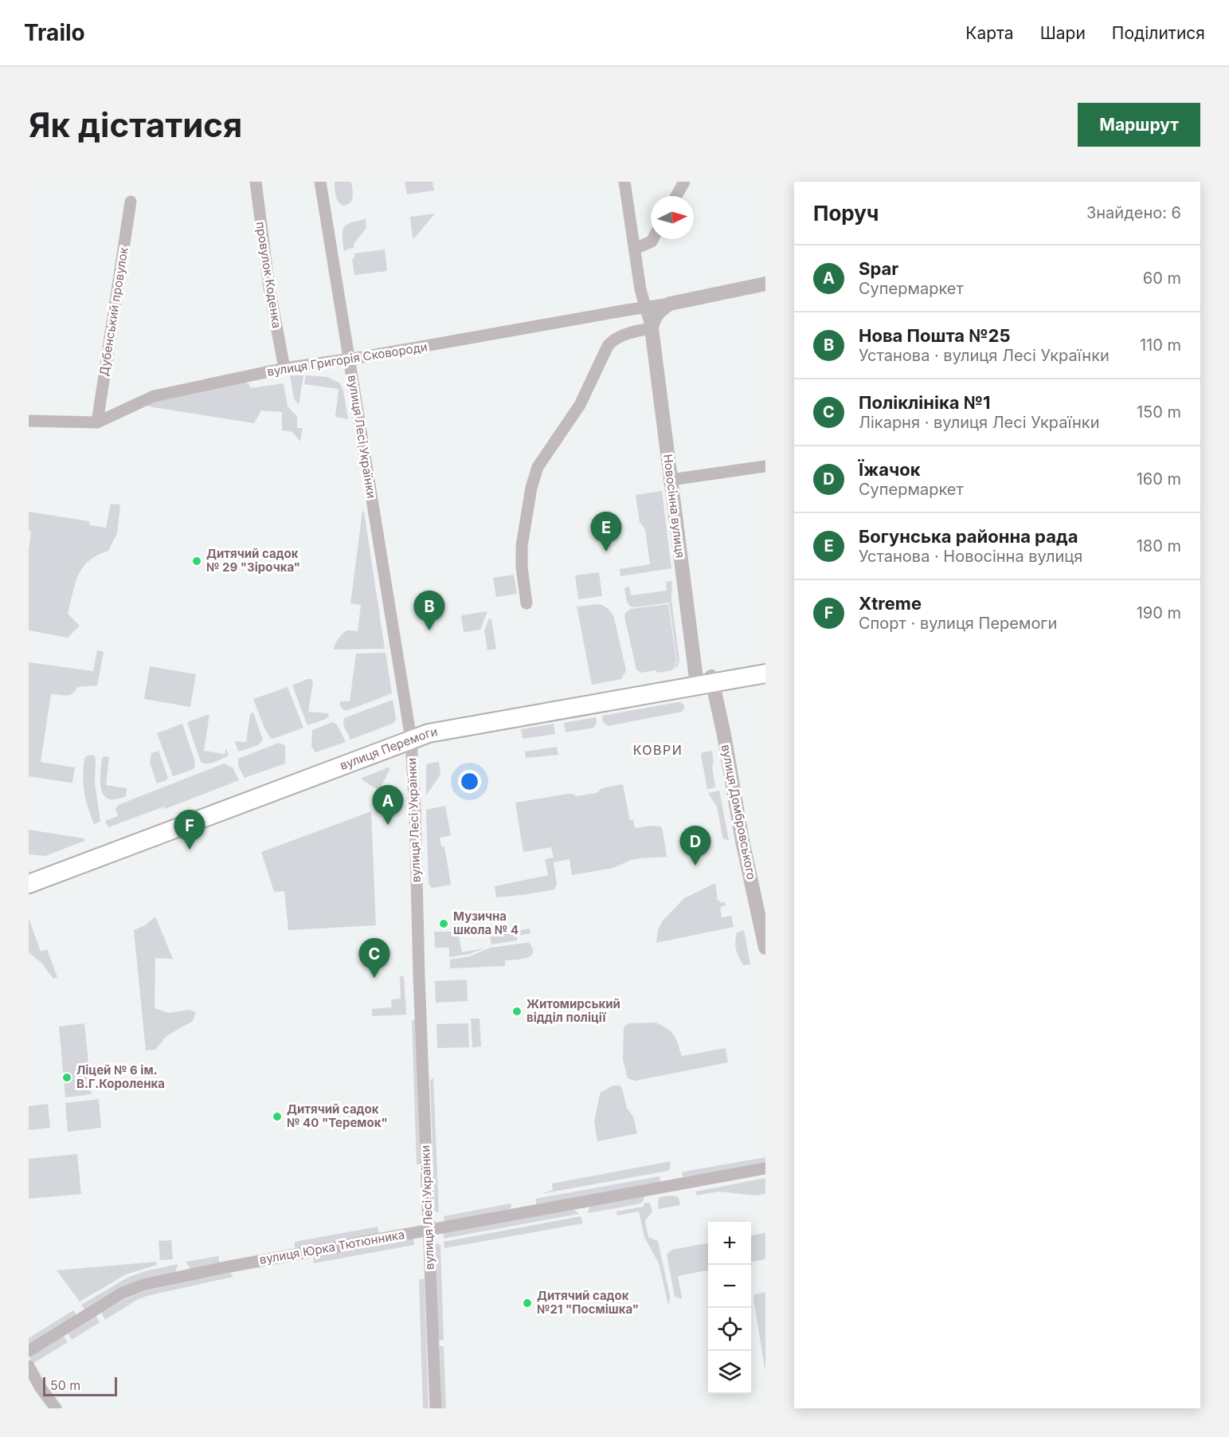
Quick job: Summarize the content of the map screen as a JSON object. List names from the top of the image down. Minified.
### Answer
{"streets":{"main road":["вулиця Перемоги"],"street":["провулок Коденка","Дубенський провулок","вулиця Григорія Сковороди","вулиця Лесі Українки","Новосінна вулиця","вулиця Домбровського","вулиця Юрка Тютюнника"]},"crossings":[["провулок Коденка","вулиця Григорія Сковороди"],["Дубенський провулок","вулиця Григорія Сковороди"],["вулиця Григорія Сковороди","вулиця Лесі Українки"],["вулиця Григорія Сковороди","Новосінна вулиця"],["вулиця Лесі Українки","вулиця Перемоги"],["вулиця Лесі Українки","вулиця Юрка Тютюнника"],["Новосінна вулиця","вулиця Перемоги"],["Новосінна вулиця","вулиця Домбровського"],["вулиця Перемоги","вулиця Домбровського"]],"districts":["КОВРИ"],"places":["Дитячий садок № 29 \"Зірочка\"","Музична школа № 4","Житомирський відділ поліції","Ліцей № 6 ім. В.Г.Короленка","Дитячий садок № 40 \"Теремок\"","Дитячий садок №21 \"Посмішка\""],"scale_bar":"50 m","north":"right","page":{"header":"Trailo","nav":["Карта","Шари","Поділитися"],"buttons":"Маршрут","title":"Як дістатися","heading":["Поруч","Знайдено: 6"],"list":[{"mark":"A","name":"Spar","note":"Супермаркет","value":"60 m"},{"mark":"B","name":"Нова Пошта №25","note":"Установа · вулиця Лесі Українки","value":"110 m"},{"mark":"C","name":"Поліклініка №1","note":"Лікарня · вулиця Лесі Українки","value":"150 m"},{"mark":"D","name":"Їжачок","note":"Супермаркет","value":"160 m"},{"mark":"E","name":"Богунська районна рада","note":"Установа · Новосінна вулиця","value":"180 m"},{"mark":"F","name":"Xtreme","note":"Спорт · вулиця Перемоги","value":"190 m"}],"pins":["E","B","A","F","D","C"],"map_buttons":["+","−"],"scale":"50 m"}}
